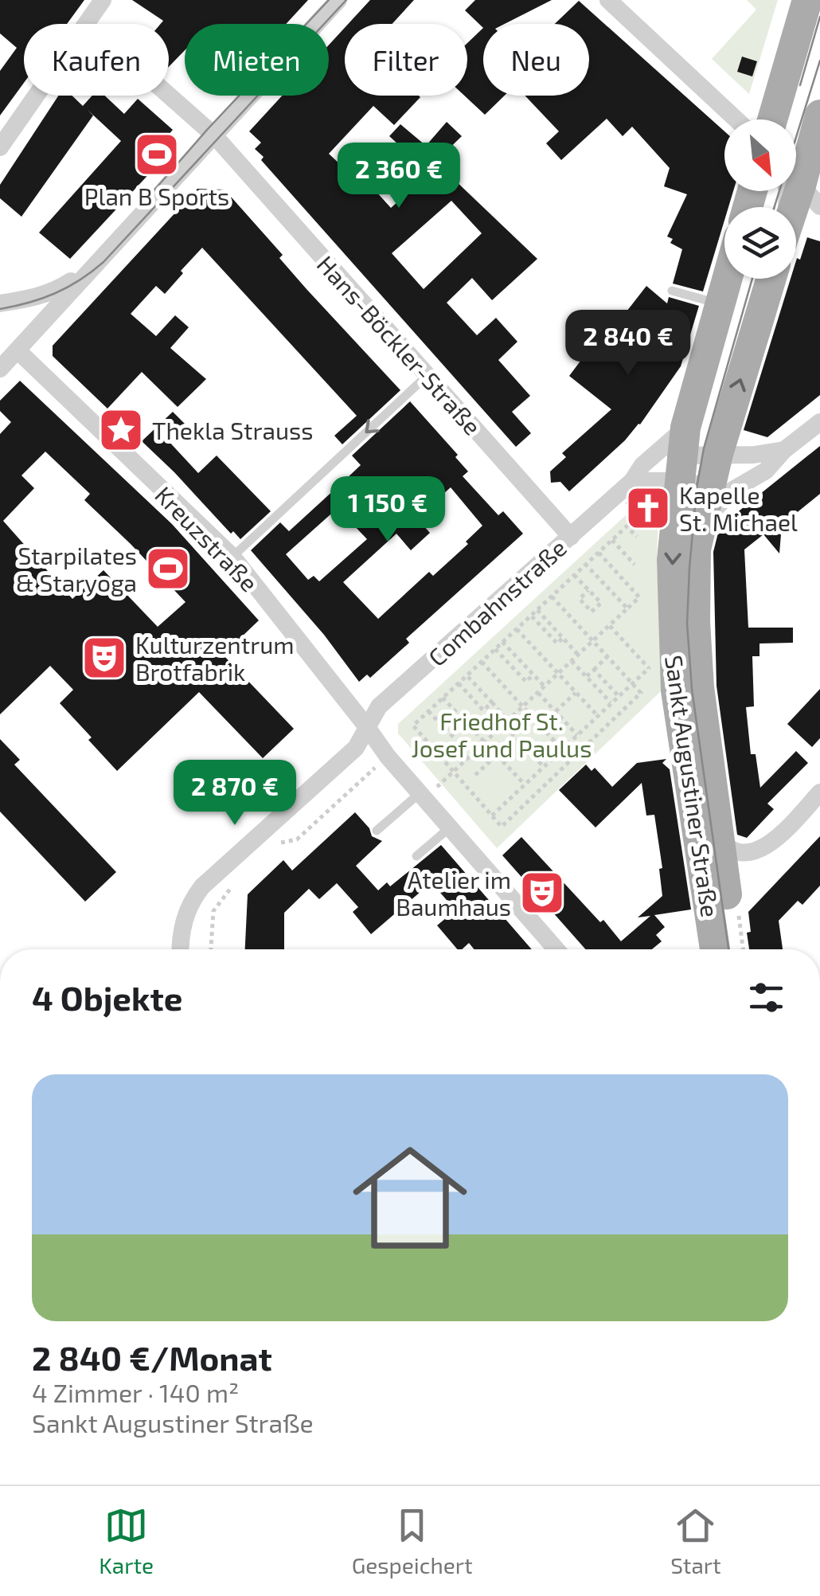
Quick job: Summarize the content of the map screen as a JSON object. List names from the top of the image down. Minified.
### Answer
{"streets":{"main road":["Sankt Augustiner Straße"],"street":["Hans-Böckler-Straße","Kreuzstraße","Combahnstraße"]},"crossings":[["Hans-Böckler-Straße","Combahnstraße"],["Kreuzstraße","Combahnstraße"],["Combahnstraße","Sankt Augustiner Straße"]],"parks":["Friedhof St. Josef und Paulus"],"places":{"sports":["Plan B Sports","Starpilates & Staryoga"],"place":["Thekla Strauss"],"church":["Kapelle St. Michael"],"theatre":["Kulturzentrum Brotfabrik","Atelier im Baumhaus"]},"north":"bottom right","page":{"chip":["Kaufen","Mieten","Filter","Neu"],"price":["2 360 €","2 840 €","1 150 €","2 870 €"],"heading":"4 Objekte","list":[{"name":"2 840 €/Monat","note":"4 Zimmer · 140 m² · Sankt Augustiner Straße"}],"tabs":["Karte","Gespeichert","Start"]}}
